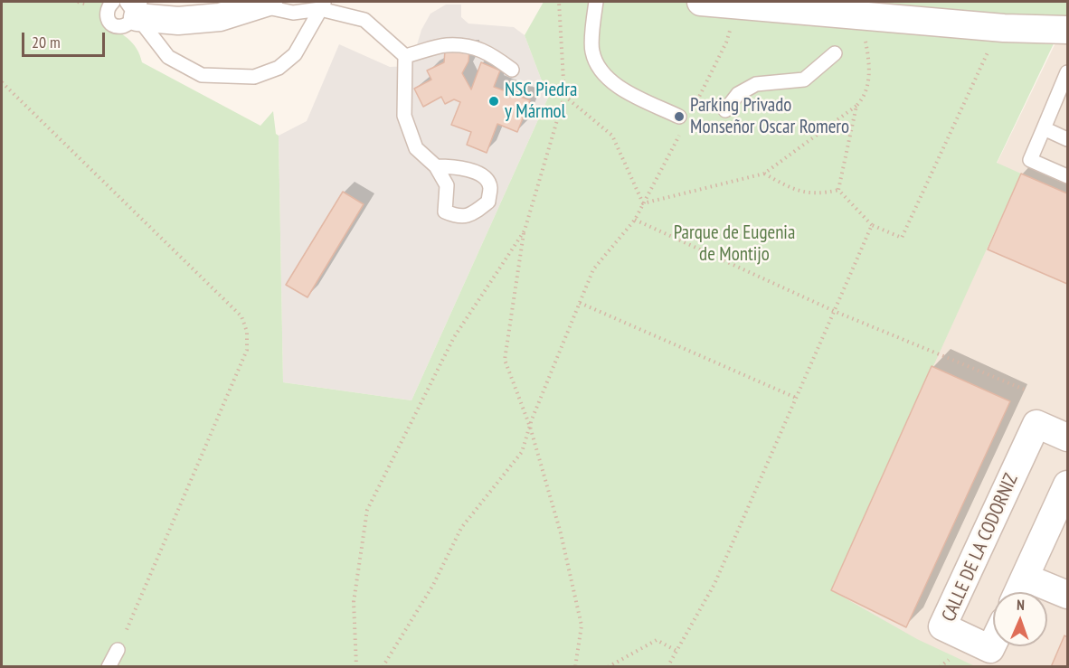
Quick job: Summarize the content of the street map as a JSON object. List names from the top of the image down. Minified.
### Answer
{"streets":{"street":["CALLE DE LA CODORNIZ"]},"parks":["Parque de Eugenia de Montijo"],"places":["NSC Piedra y Mármol","Parking Privado Monseñor Oscar Romero"],"scale_bar":"20 m","north":"top"}
